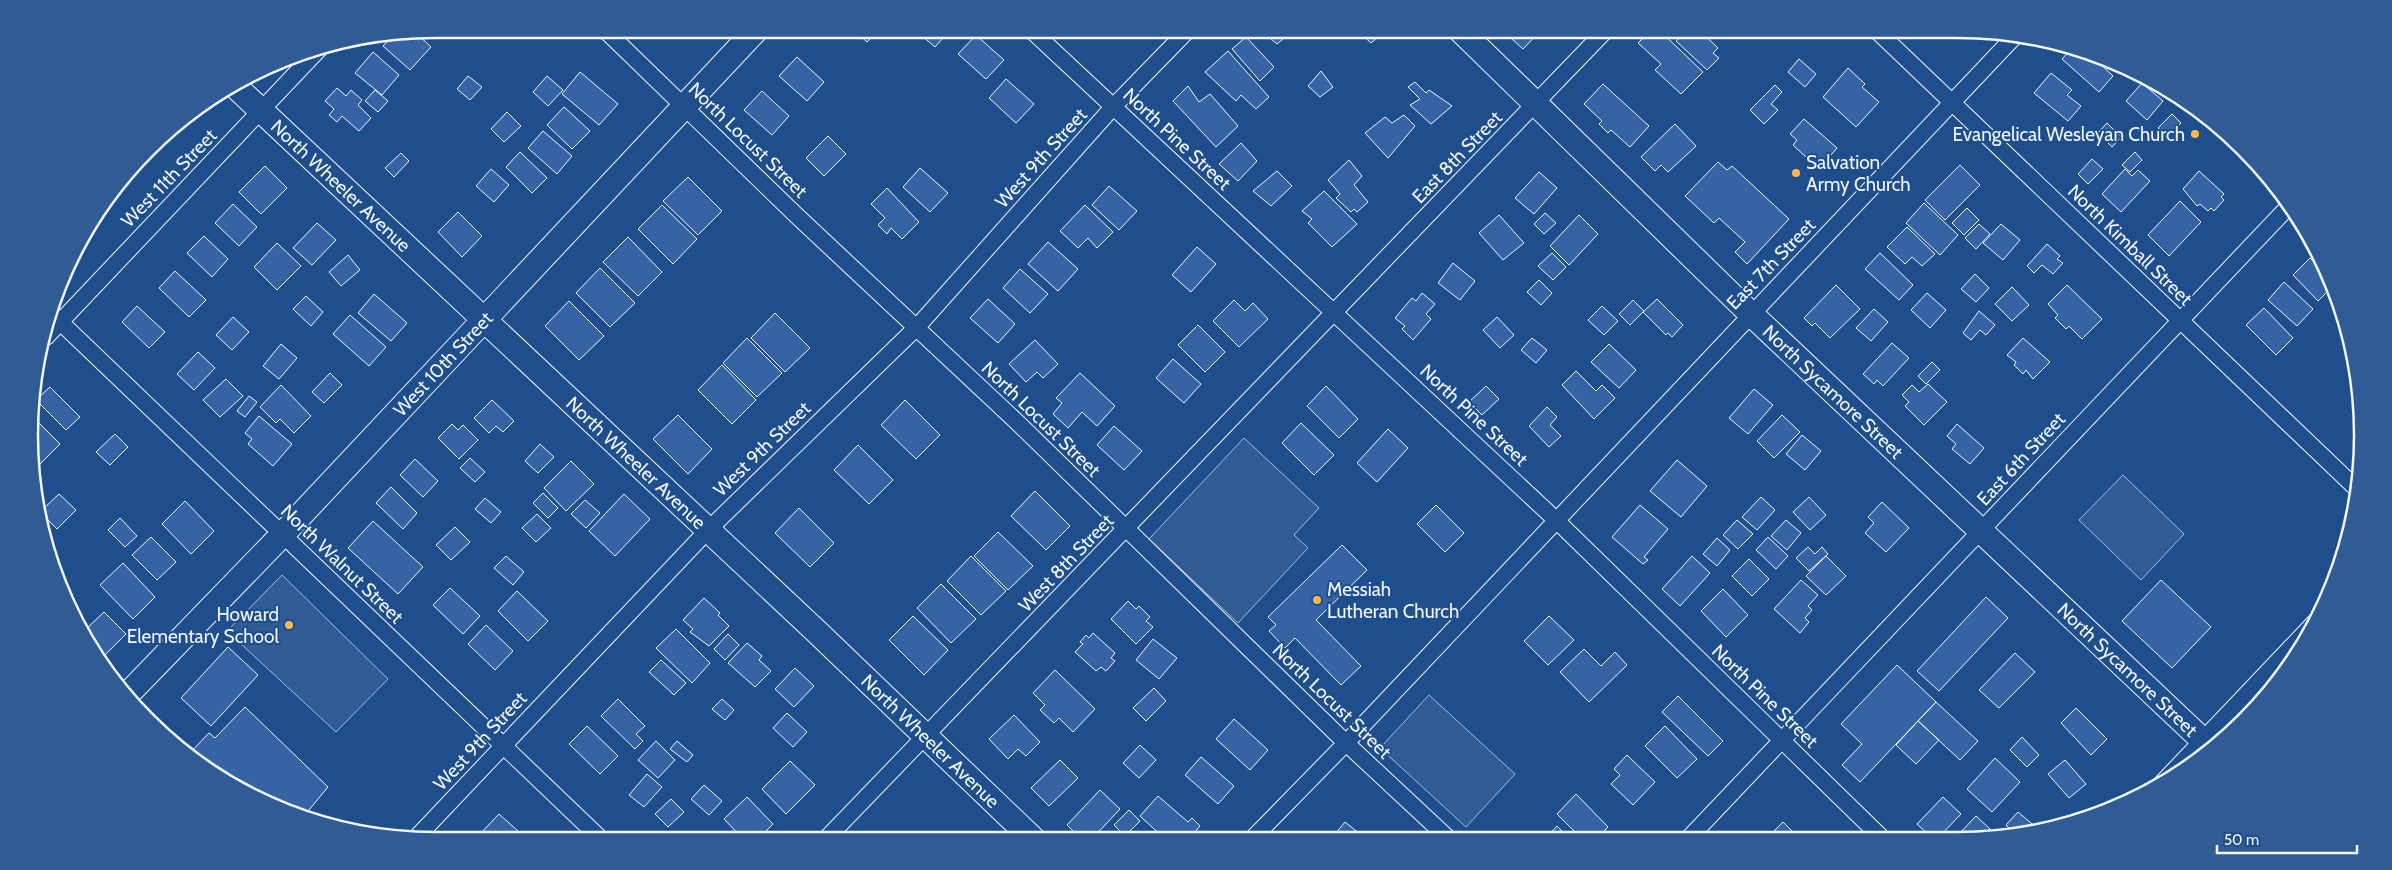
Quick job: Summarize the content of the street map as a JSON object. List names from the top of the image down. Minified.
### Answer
{"streets":{"street":["North Pine Street","North Locust Street","East 8th Street","West 9th Street","West 11th Street","North Wheeler Avenue","North Kimball Street","East 7th Street","West 10th Street","North Sycamore Street","East 6th Street","West 8th Street","North Walnut Street"]},"crossings":[["North Pine Street","East 8th Street"],["North Pine Street","West 9th Street"],["North Pine Street","East 7th Street"],["North Pine Street","East 6th Street"],["North Pine Street","West 8th Street"],["North Locust Street","West 9th Street"],["North Locust Street","East 7th Street"],["North Locust Street","West 10th Street"],["North Locust Street","West 8th Street"],["East 8th Street","North Sycamore Street"],["East 8th Street","West 8th Street"],["West 9th Street","North Wheeler Avenue"],["West 9th Street","North Walnut Street"],["West 11th Street","North Wheeler Avenue"],["West 11th Street","North Walnut Street"],["North Wheeler Avenue","West 10th Street"],["North Wheeler Avenue","West 8th Street"],["North Kimball Street","East 7th Street"],["North Kimball Street","East 6th Street"],["East 7th Street","North Sycamore Street"],["West 10th Street","North Walnut Street"],["North Sycamore Street","East 6th Street"]],"places":["Evangelical Wesleyan Church","Salvation Army Church","Messiah Lutheran Church","Howard Elementary School"],"scale_bar":"50 m"}
